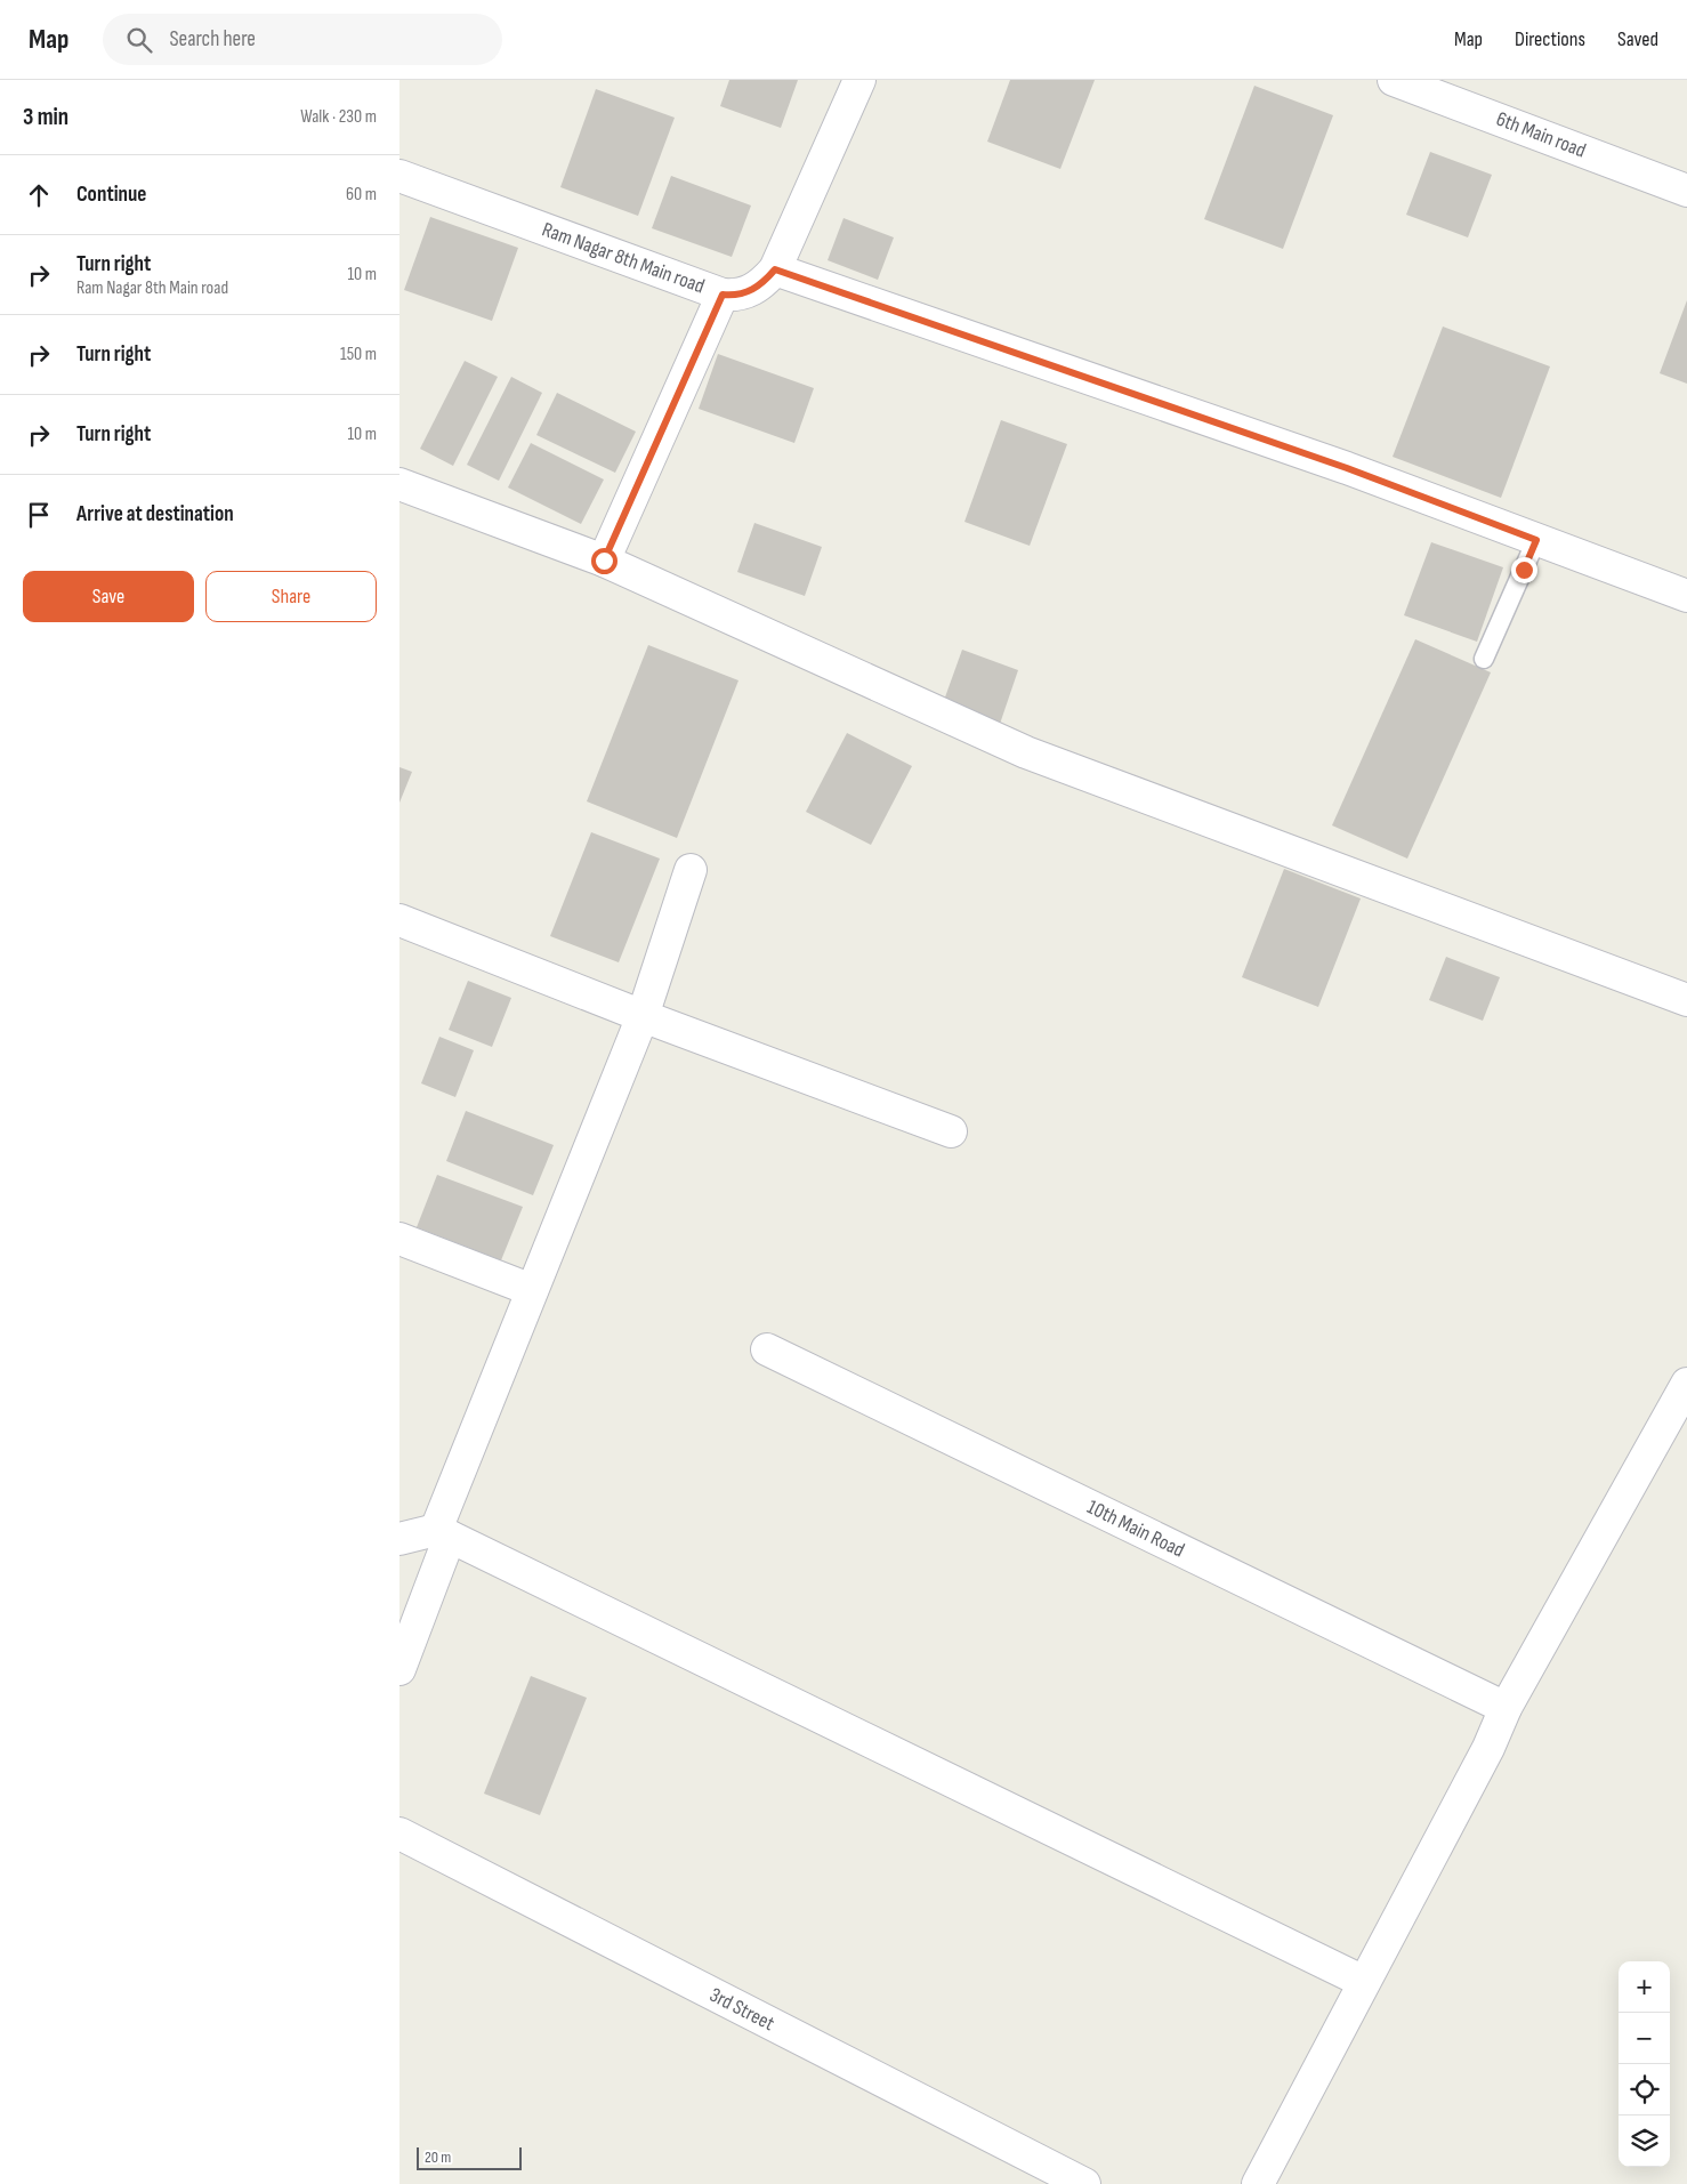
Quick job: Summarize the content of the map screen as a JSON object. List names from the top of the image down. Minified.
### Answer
{"streets":{"street":["6th Main road","Ram Nagar 8th Main road","10th Main Road","3rd Street"]},"scale_bar":"20 m","page":{"header":"Map","search":"Search here","nav":["Map","Directions","Saved"],"heading":["3 min","Walk · 230 m"],"list":[["Continue","60 m"],["Turn right","Ram Nagar 8th Main road","10 m"],["Turn right","150 m"],["Turn right","10 m"],"Arrive at destination"],"buttons":["Save","Share"],"map_buttons":["+","−"],"scale":"20 m"}}
